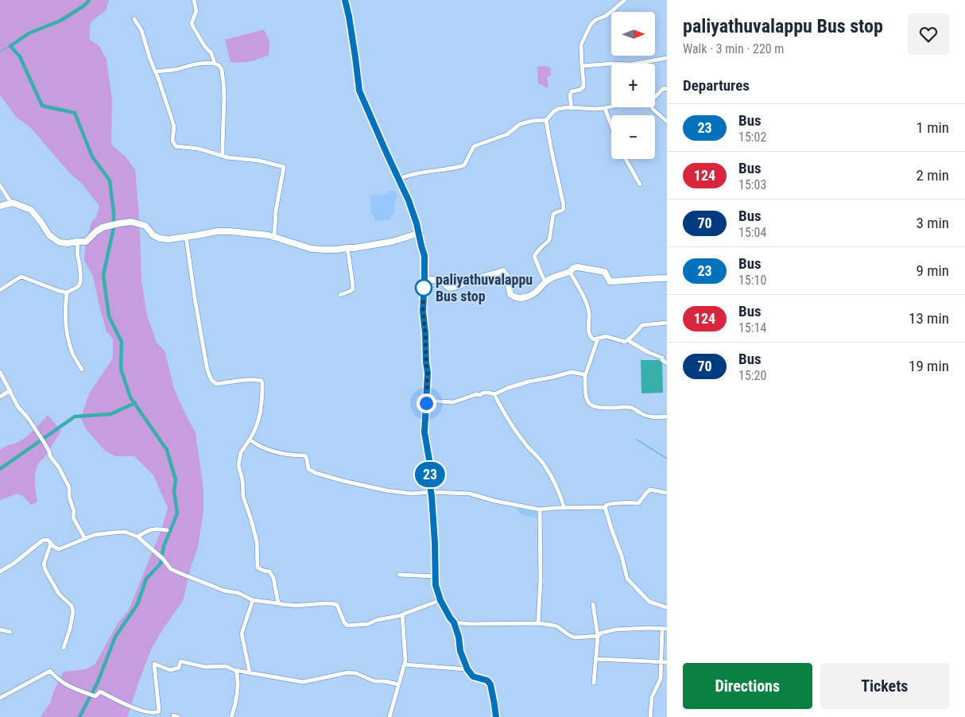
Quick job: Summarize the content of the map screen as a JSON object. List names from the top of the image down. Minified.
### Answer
{"places":["paliyathuvalappu Bus stop"],"lines":["bus line 23"],"north":"right","page":{"on_map":"23","heading":[["paliyathuvalappu Bus stop","Walk · 3 min · 220 m"],"Departures"],"map_buttons":["+","−"],"list":[{"mark":"23","name":"Bus","note":"15:02","value":"1 min"},{"mark":"124","name":"Bus","note":"15:03","value":"2 min"},{"mark":"70","name":"Bus","note":"15:04","value":"3 min"},{"mark":"23","name":"Bus","note":"15:10","value":"9 min"},{"mark":"124","name":"Bus","note":"15:14","value":"13 min"},{"mark":"70","name":"Bus","note":"15:20","value":"19 min"}],"buttons":["Directions","Tickets"]}}
